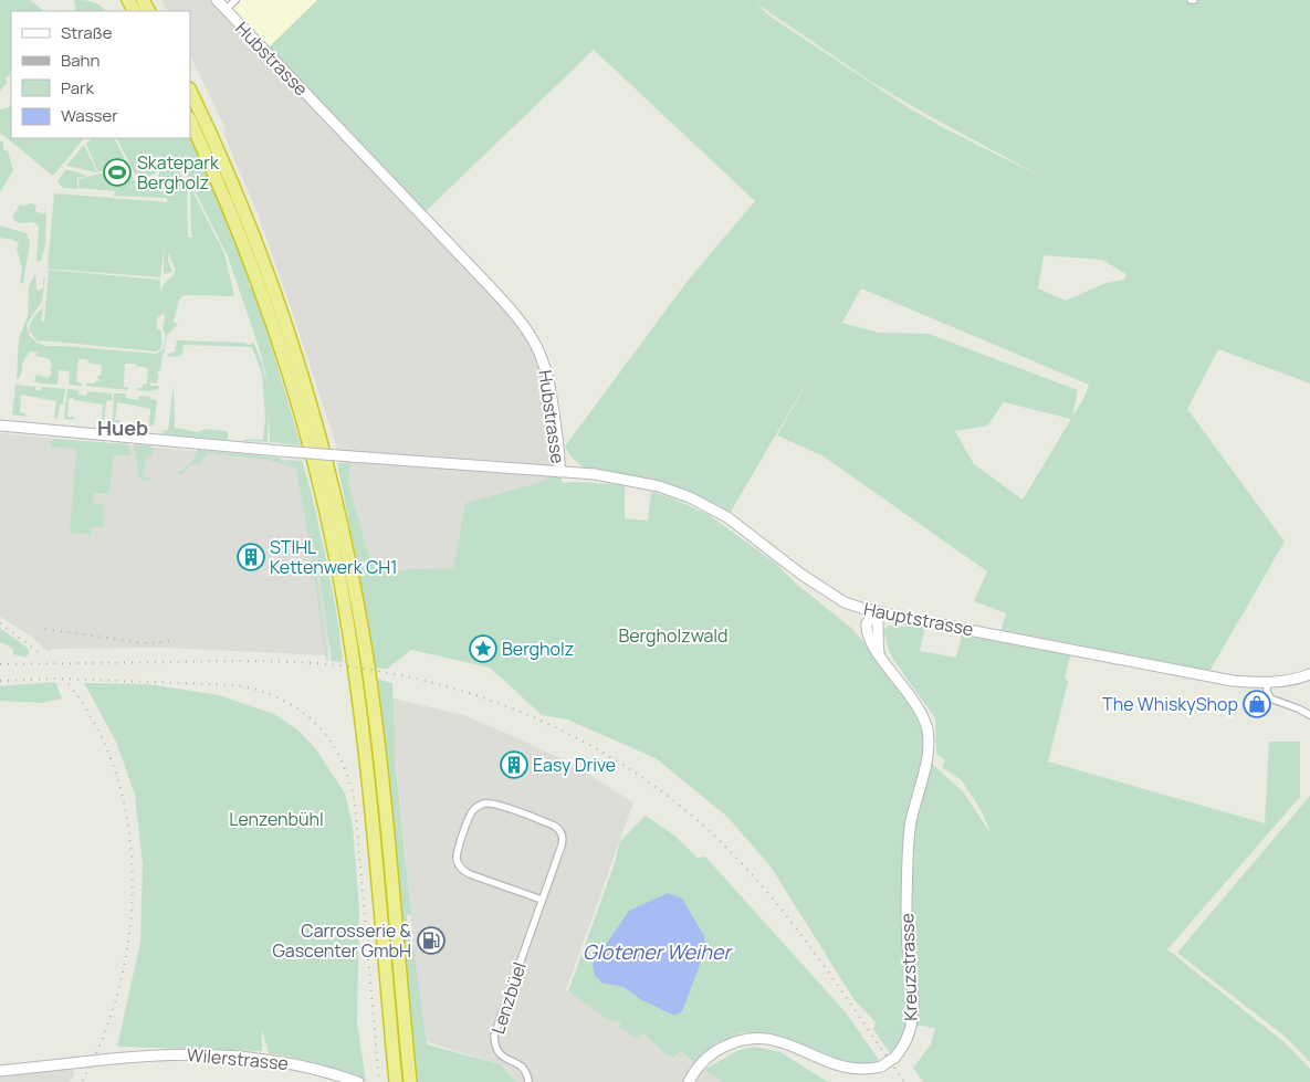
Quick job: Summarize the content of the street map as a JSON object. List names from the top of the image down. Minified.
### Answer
{"streets":{"street":["Hubstrasse","Hauptstrasse","Kreuzstrasse","Lenzbüel","Wilerstrasse"]},"crossings":[["Hubstrasse","Hauptstrasse"],["Hauptstrasse","Kreuzstrasse"]],"districts":["Hueb"],"water":["Glotener Weiher"],"parks":["Bergholzwald","Lenzenbühl"],"places":{"sports":["Skatepark Bergholz"],"building":["STIHL Kettenwerk CH1","Easy Drive"],"place":["Bergholz"],"shop":["The WhiskyShop"],"fuel station":["Carrosserie & Gascenter GmbH"]},"legend":["Straße","Bahn","Park","Wasser"]}
